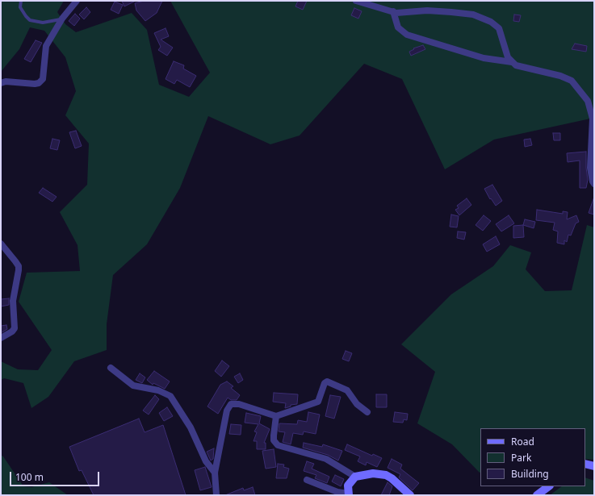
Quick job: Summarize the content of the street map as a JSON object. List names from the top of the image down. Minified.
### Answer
{"legend":["Road","Park","Building"],"scale_bar":"100 m"}
